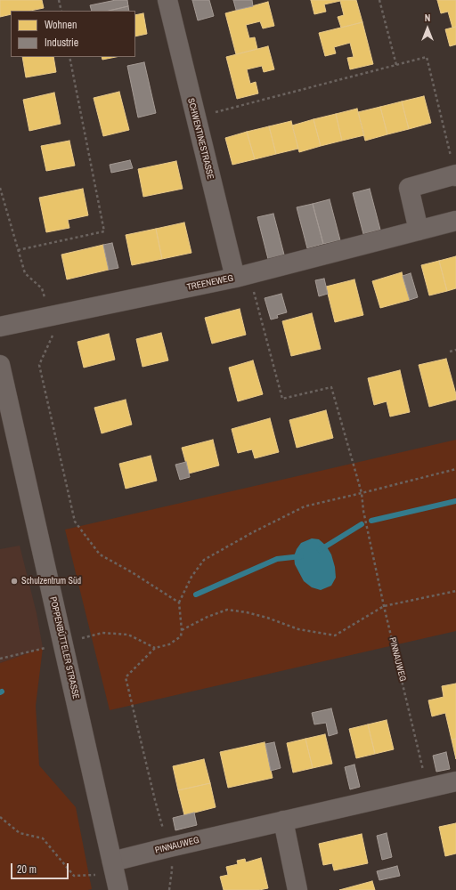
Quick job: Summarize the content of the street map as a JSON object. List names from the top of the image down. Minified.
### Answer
{"streets":{"street":["SCHWENTINESTRASSE","TREENEWEG","POPPENBÜTTELER STRASSE","PINNAUWEG"]},"crossings":[["SCHWENTINESTRASSE","TREENEWEG"],["SCHWENTINESTRASSE","PINNAUWEG"],["TREENEWEG","PINNAUWEG"],["POPPENBÜTTELER STRASSE","PINNAUWEG"]],"places":["Schulzentrum Süd"],"legend":["Wohnen","Industrie"],"scale_bar":"20 m","north":"top"}
